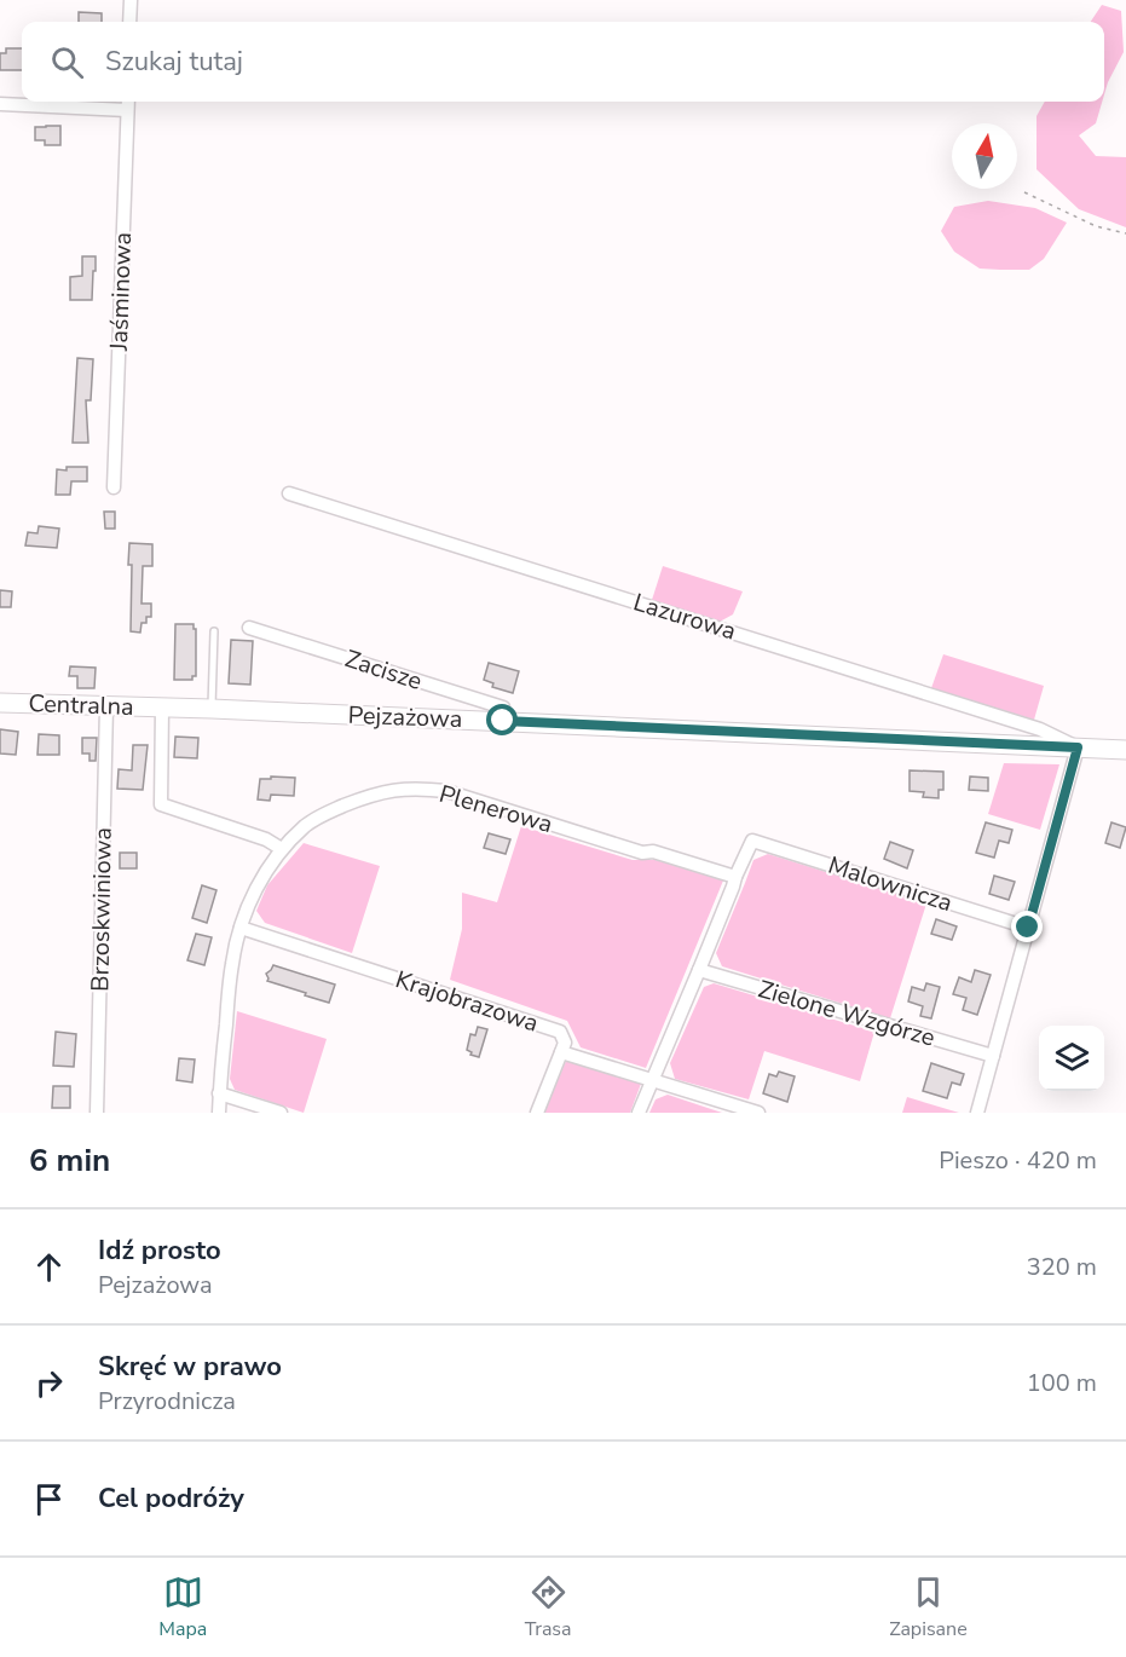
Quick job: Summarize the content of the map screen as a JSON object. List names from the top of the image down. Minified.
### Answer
{"streets":{"street":["Jaśminowa","Lazurowa","Zacisze","Centralna","Pejzażowa","Plenerowa","Malownicza","Brzoskwiniowa","Krajobrazowa","Zielone Wzgórze"]},"crossings":[["Lazurowa","Pejzażowa"],["Zacisze","Pejzażowa"],["Centralna","Pejzażowa"],["Centralna","Brzoskwiniowa"],["Plenerowa","Malownicza"],["Plenerowa","Krajobrazowa"]],"north":"top","page":{"search":"Szukaj tutaj","heading":["6 min","Pieszo · 420 m"],"list":[["Idź prosto","Pejzażowa","320 m"],["Skręć w prawo","Przyrodnicza","100 m"],"Cel podróży"],"nav":["Mapa","Trasa","Zapisane"]}}
